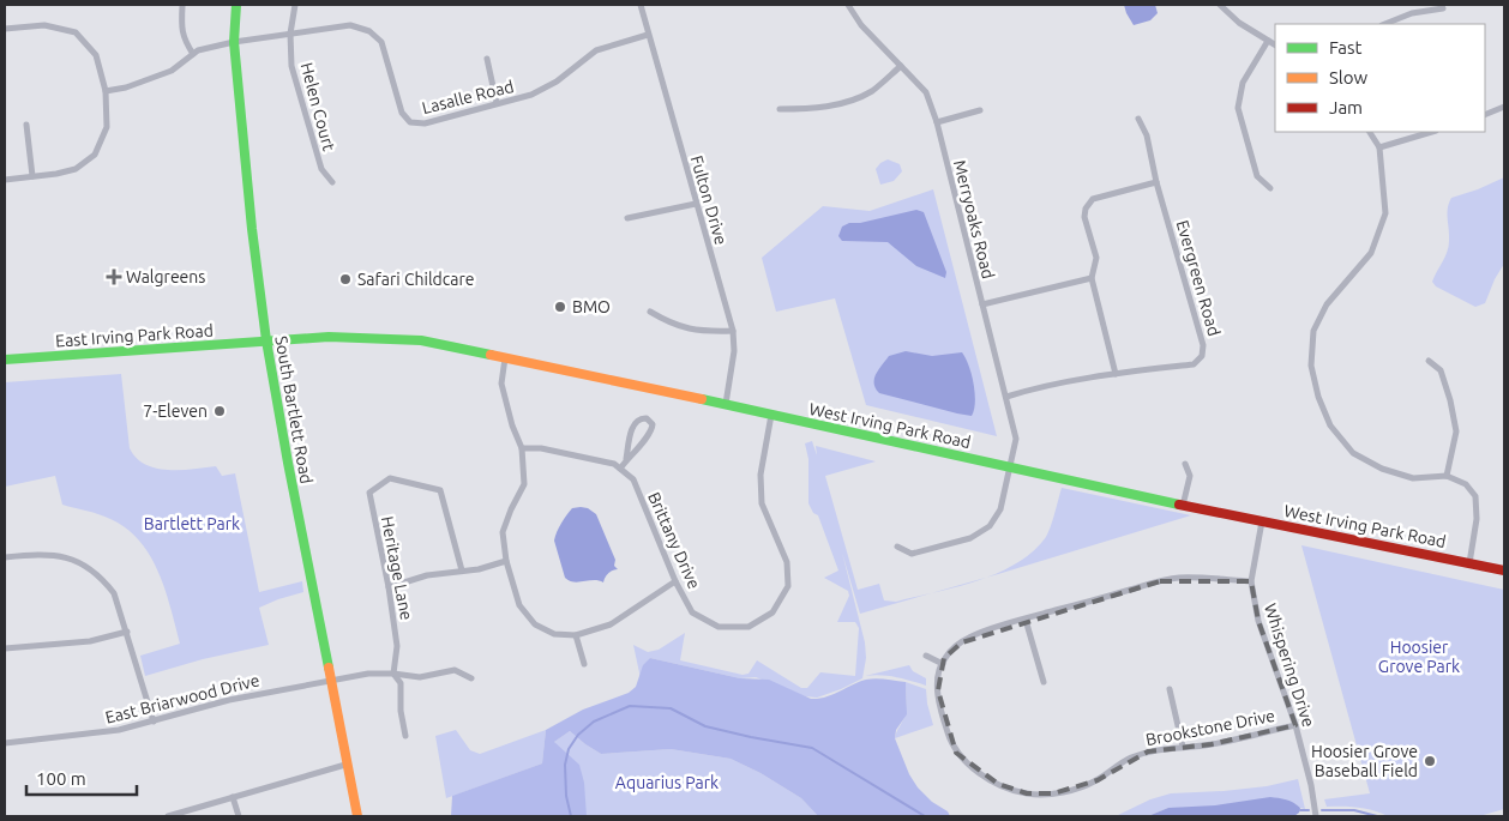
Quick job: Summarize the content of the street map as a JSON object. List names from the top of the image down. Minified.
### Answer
{"streets":{"main road":["East Irving Park Road","South Bartlett Road","West Irving Park Road"],"street":["Lasalle Road","Helen Court","Fulton Drive","Merryoaks Road","Evergreen Road","Brittany Drive","Heritage Lane","Whispering Drive","East Briarwood Drive","Brookstone Drive"]},"crossings":[["Lasalle Road","Helen Court"],["Lasalle Road","Fulton Drive"],["Lasalle Road","South Bartlett Road"],["Fulton Drive","West Irving Park Road"],["Merryoaks Road","Evergreen Road"],["Merryoaks Road","West Irving Park Road"],["East Irving Park Road","South Bartlett Road"],["East Irving Park Road","West Irving Park Road"],["South Bartlett Road","West Irving Park Road"],["South Bartlett Road","East Briarwood Drive"],["West Irving Park Road","Brittany Drive"],["West Irving Park Road","Whispering Drive"],["Heritage Lane","East Briarwood Drive"],["Whispering Drive","Brookstone Drive"]],"parks":["Bartlett Park","Hoosier Grove Park","Aquarius Park"],"places":{"health":["Walgreens"],"other":["Safari Childcare","BMO","7-Eleven","Hoosier Grove Baseball Field"]},"legend":["Fast","Slow","Jam"],"scale_bar":"100 m"}
